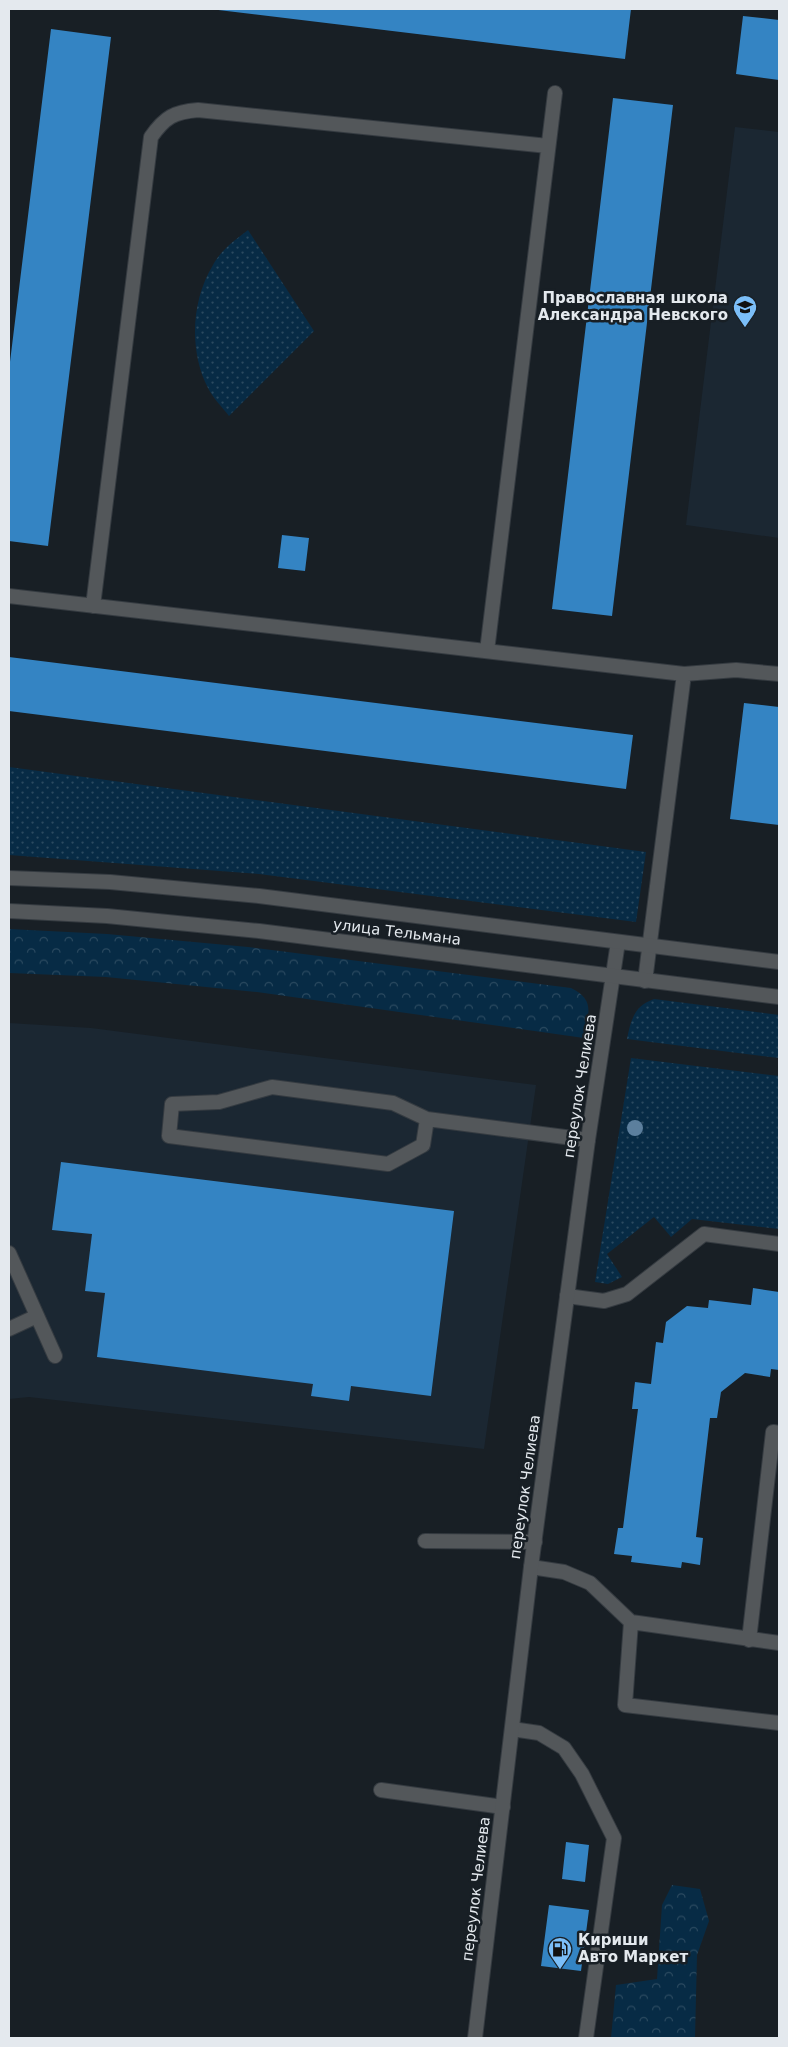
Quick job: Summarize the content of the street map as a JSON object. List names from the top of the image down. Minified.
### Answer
{"streets":{"street":["улица Тельмана","переулок Челиева"]},"crossings":[["улица Тельмана","переулок Челиева"]],"places":{"school or university":["Православная школа Александра Невского"],"fuel station":["Кириши Авто Маркет"]}}
